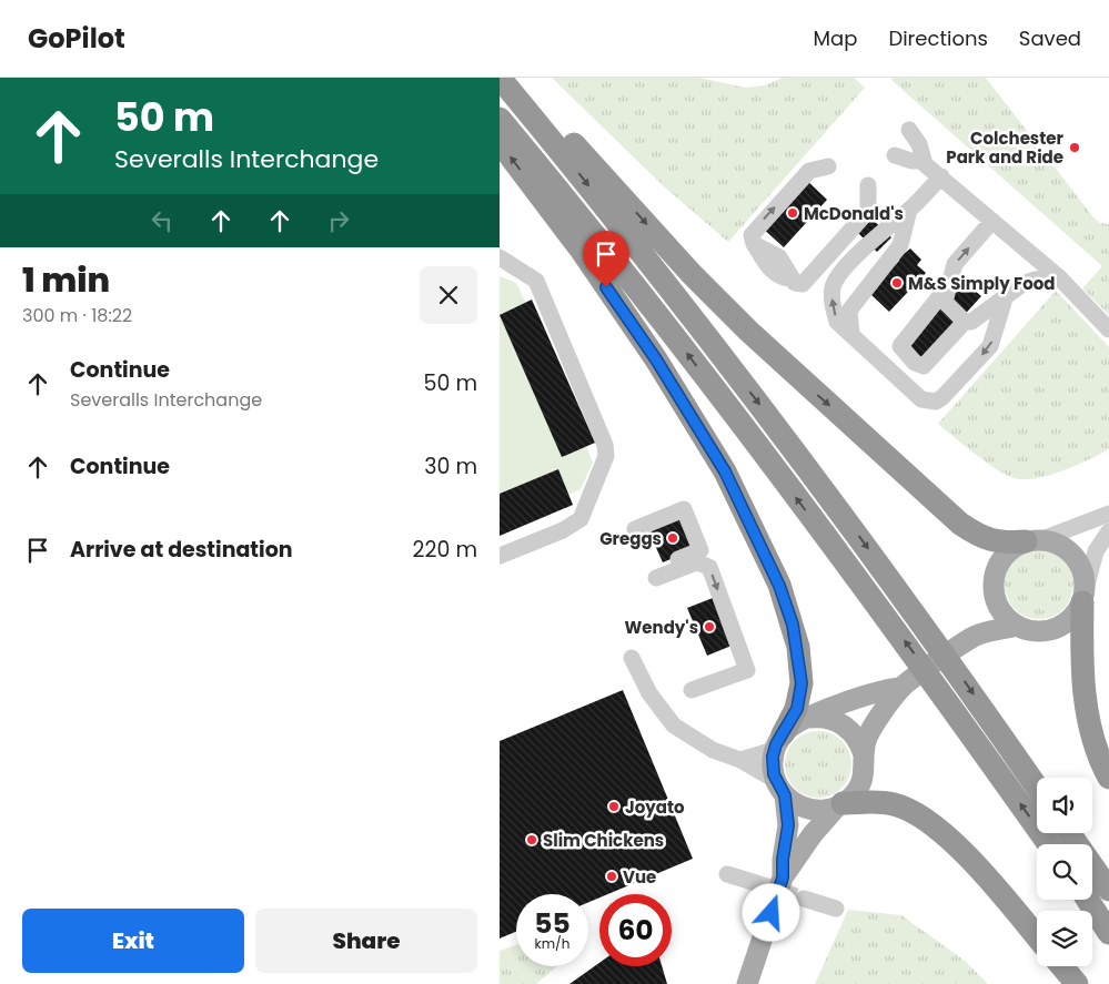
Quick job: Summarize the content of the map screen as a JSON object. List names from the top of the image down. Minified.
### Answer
{"places":["Colchester Park and Ride","McDonald's","M&S Simply Food","Greggs","Wendy's","Joyato","Slim Chickens","Vue"],"page":{"header":"GoPilot","nav":["Map","Directions","Saved"],"turn":["50 m","Severalls Interchange"],"heading":["1 min","300 m · 18:22"],"list":[{"name":"Continue","note":"Severalls Interchange","value":"50 m"},{"name":"Continue","value":"30 m"},{"name":"Arrive at destination","value":"220 m"}],"speed":"55 km/h","limit":"60","buttons":["Exit","Share"]}}
